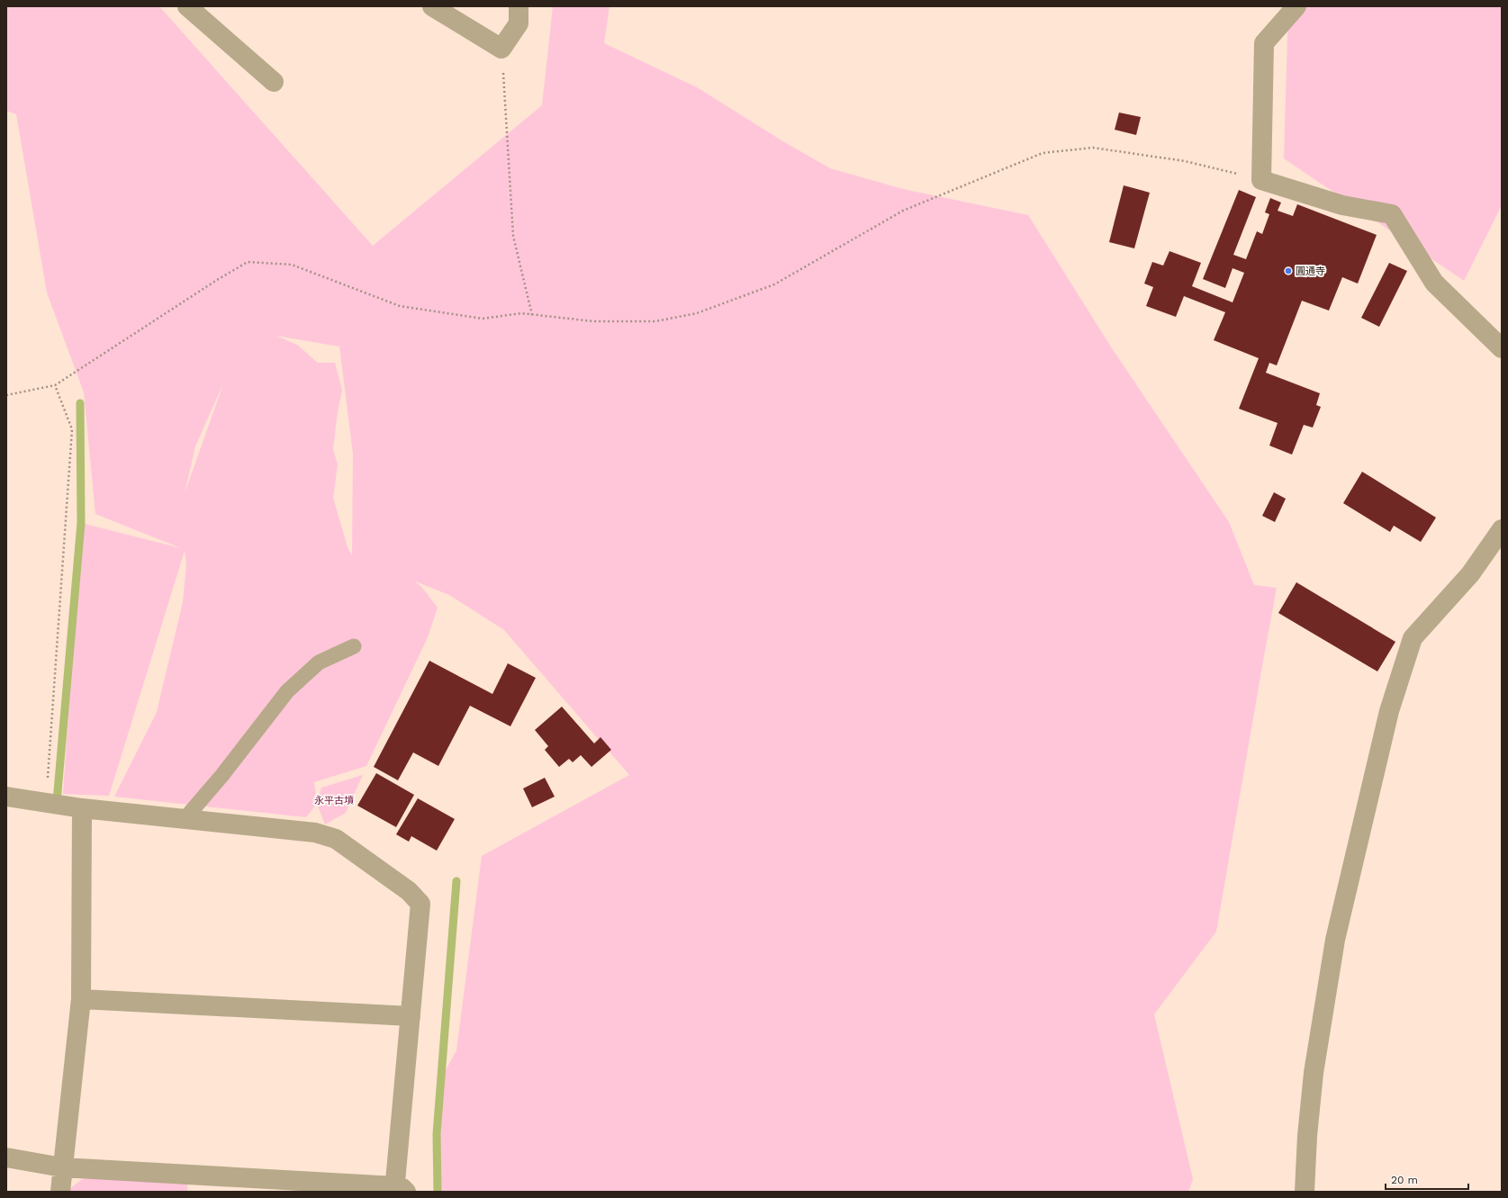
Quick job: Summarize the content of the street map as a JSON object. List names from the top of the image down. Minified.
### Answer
{"parks":["永平古墳"],"places":["圓通寺"],"scale_bar":"20 m"}
